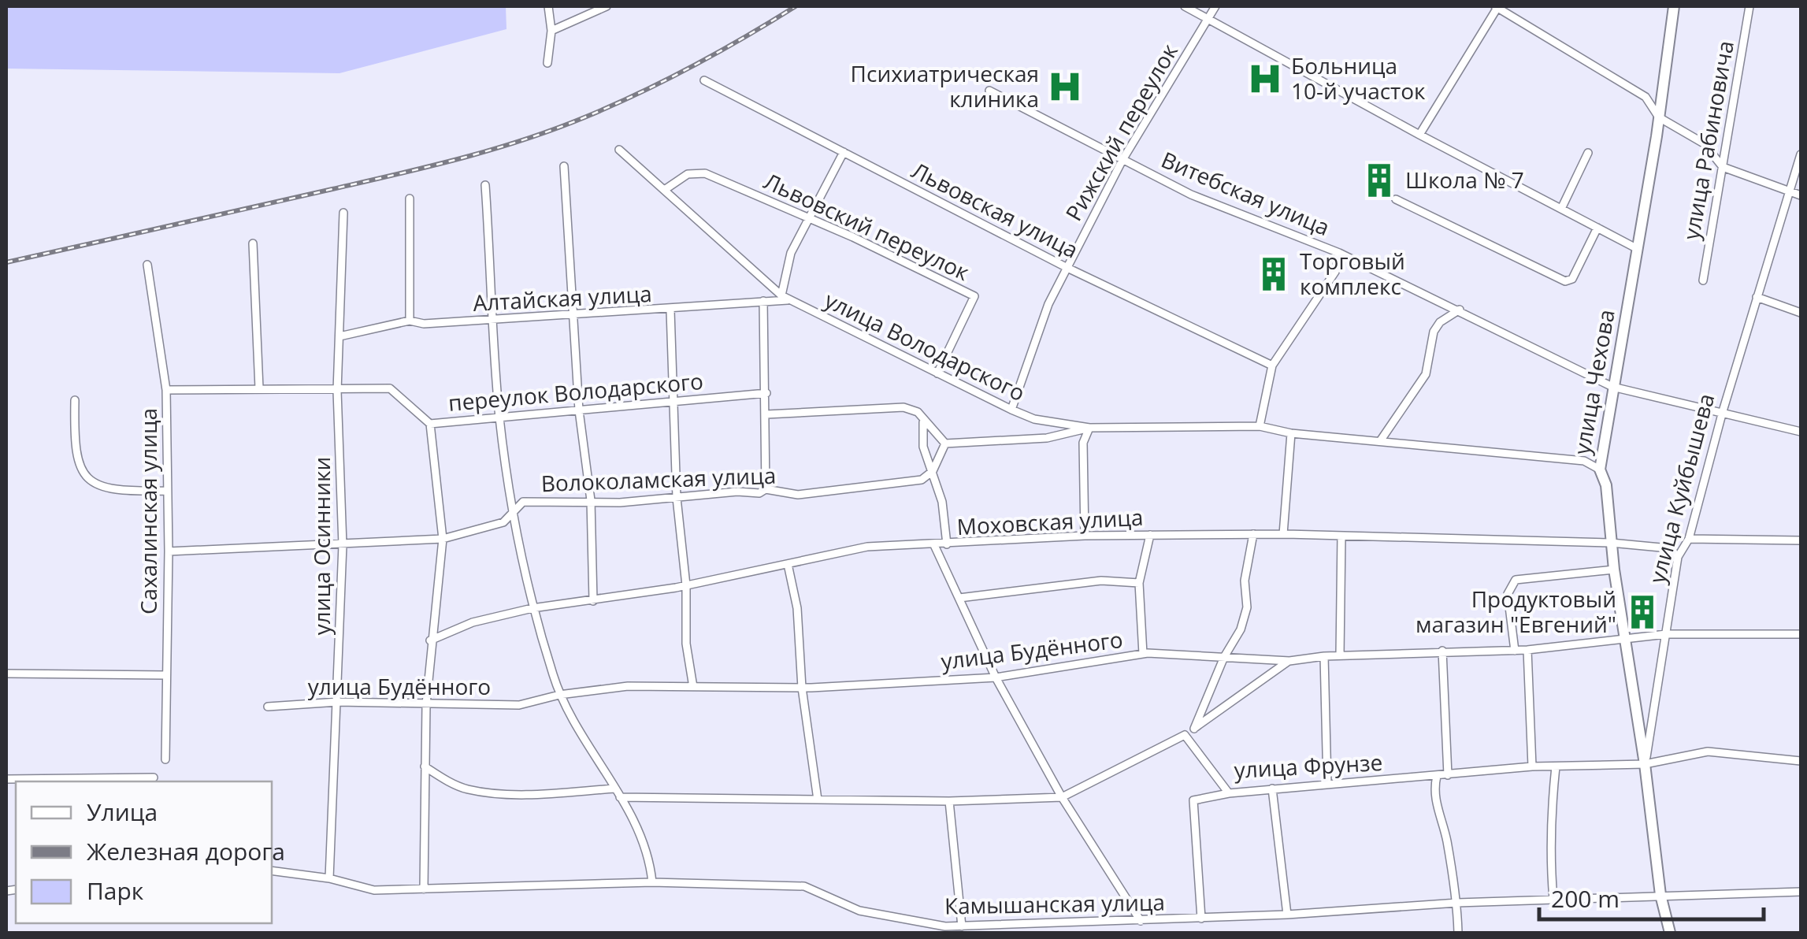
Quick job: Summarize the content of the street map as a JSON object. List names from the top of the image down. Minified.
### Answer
{"streets":{"street":["Рижский переулок","улица Рабиновича","Витебская улица","Львовская улица","Львовский переулок","Алтайская улица","улица Володарского","улица Чехова","переулок Володарского","Волоколамская улица","улица Куйбышева","Сахалинская улица","Моховская улица","улица Осинники","улица Будённого","улица Фрунзе","Камышанская улица"]},"crossings":[["Рижский переулок","Витебская улица"],["Рижский переулок","Львовская улица"],["Рижский переулок","улица Володарского"],["Витебская улица","улица Чехова"],["Витебская улица","улица Куйбышева"],["Львовский переулок","улица Володарского"],["Алтайская улица","улица Володарского"],["Алтайская улица","улица Осинники"],["улица Володарского","улица Чехова"],["улица Чехова","улица Куйбышева"],["улица Чехова","Моховская улица"],["улица Чехова","улица Будённого"],["улица Чехова","улица Фрунзе"],["переулок Володарского","Сахалинская улица"],["переулок Володарского","улица Осинники"],["Волоколамская улица","Сахалинская улица"],["Волоколамская улица","улица Осинники"],["улица Куйбышева","Моховская улица"],["улица Куйбышева","улица Будённого"],["улица Куйбышева","улица Фрунзе"],["улица Куйбышева","Камышанская улица"],["улица Осинники","улица Будённого"],["улица Осинники","Камышанская улица"]],"places":{"hospital":["Больница 10-й участок","Психиатрическая клиника"],"building":["Школа № 7","Торговый комплекс","Продуктовый магазин \"Евгений\""]},"legend":["Улица","Железная дорога","Парк"],"scale_bar":"200 m"}
